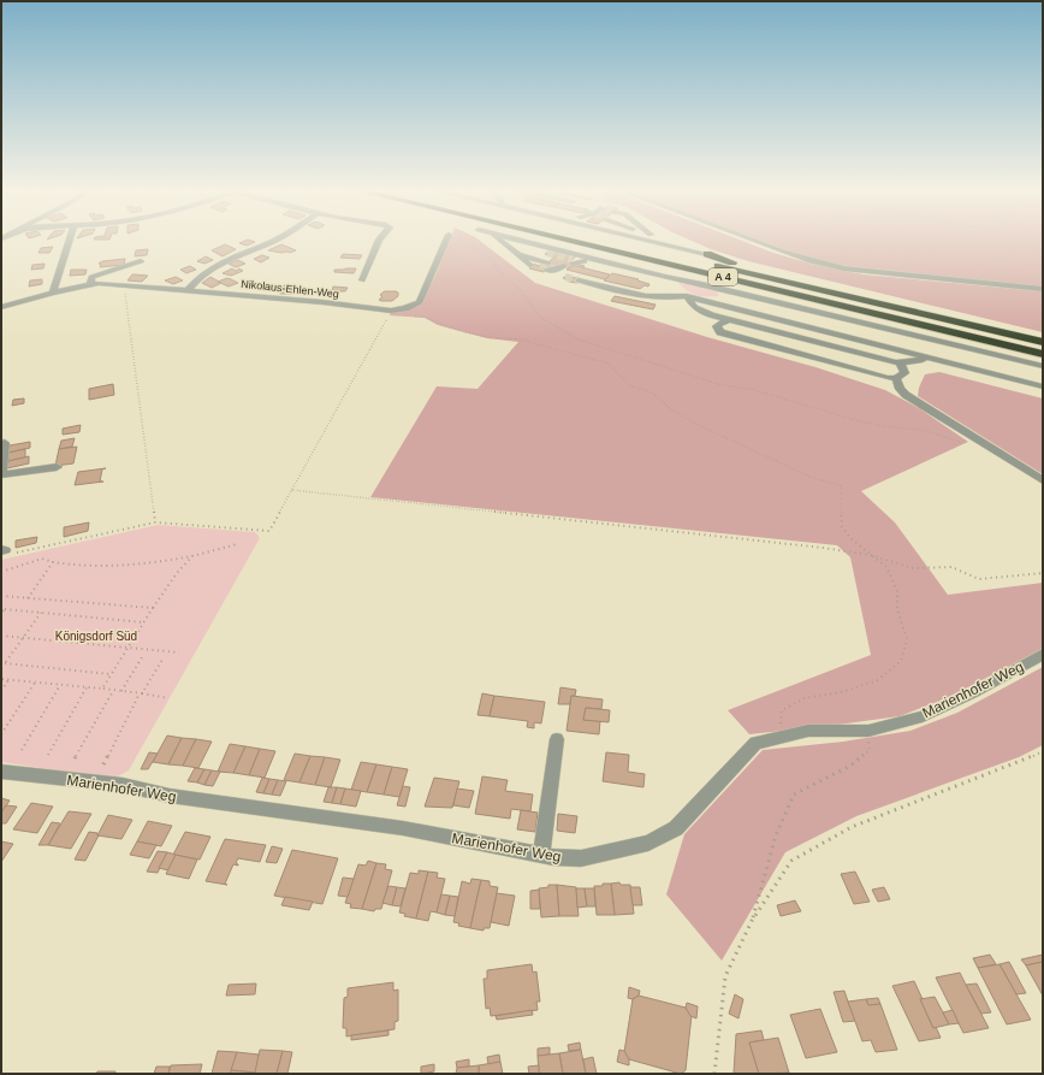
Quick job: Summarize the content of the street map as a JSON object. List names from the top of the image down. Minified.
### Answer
{"streets":{"highway":["A 4"],"street":["Nikolaus-Ehlen-Weg","Marienhofer Weg"]},"parks":["Königsdorf Süd"]}
